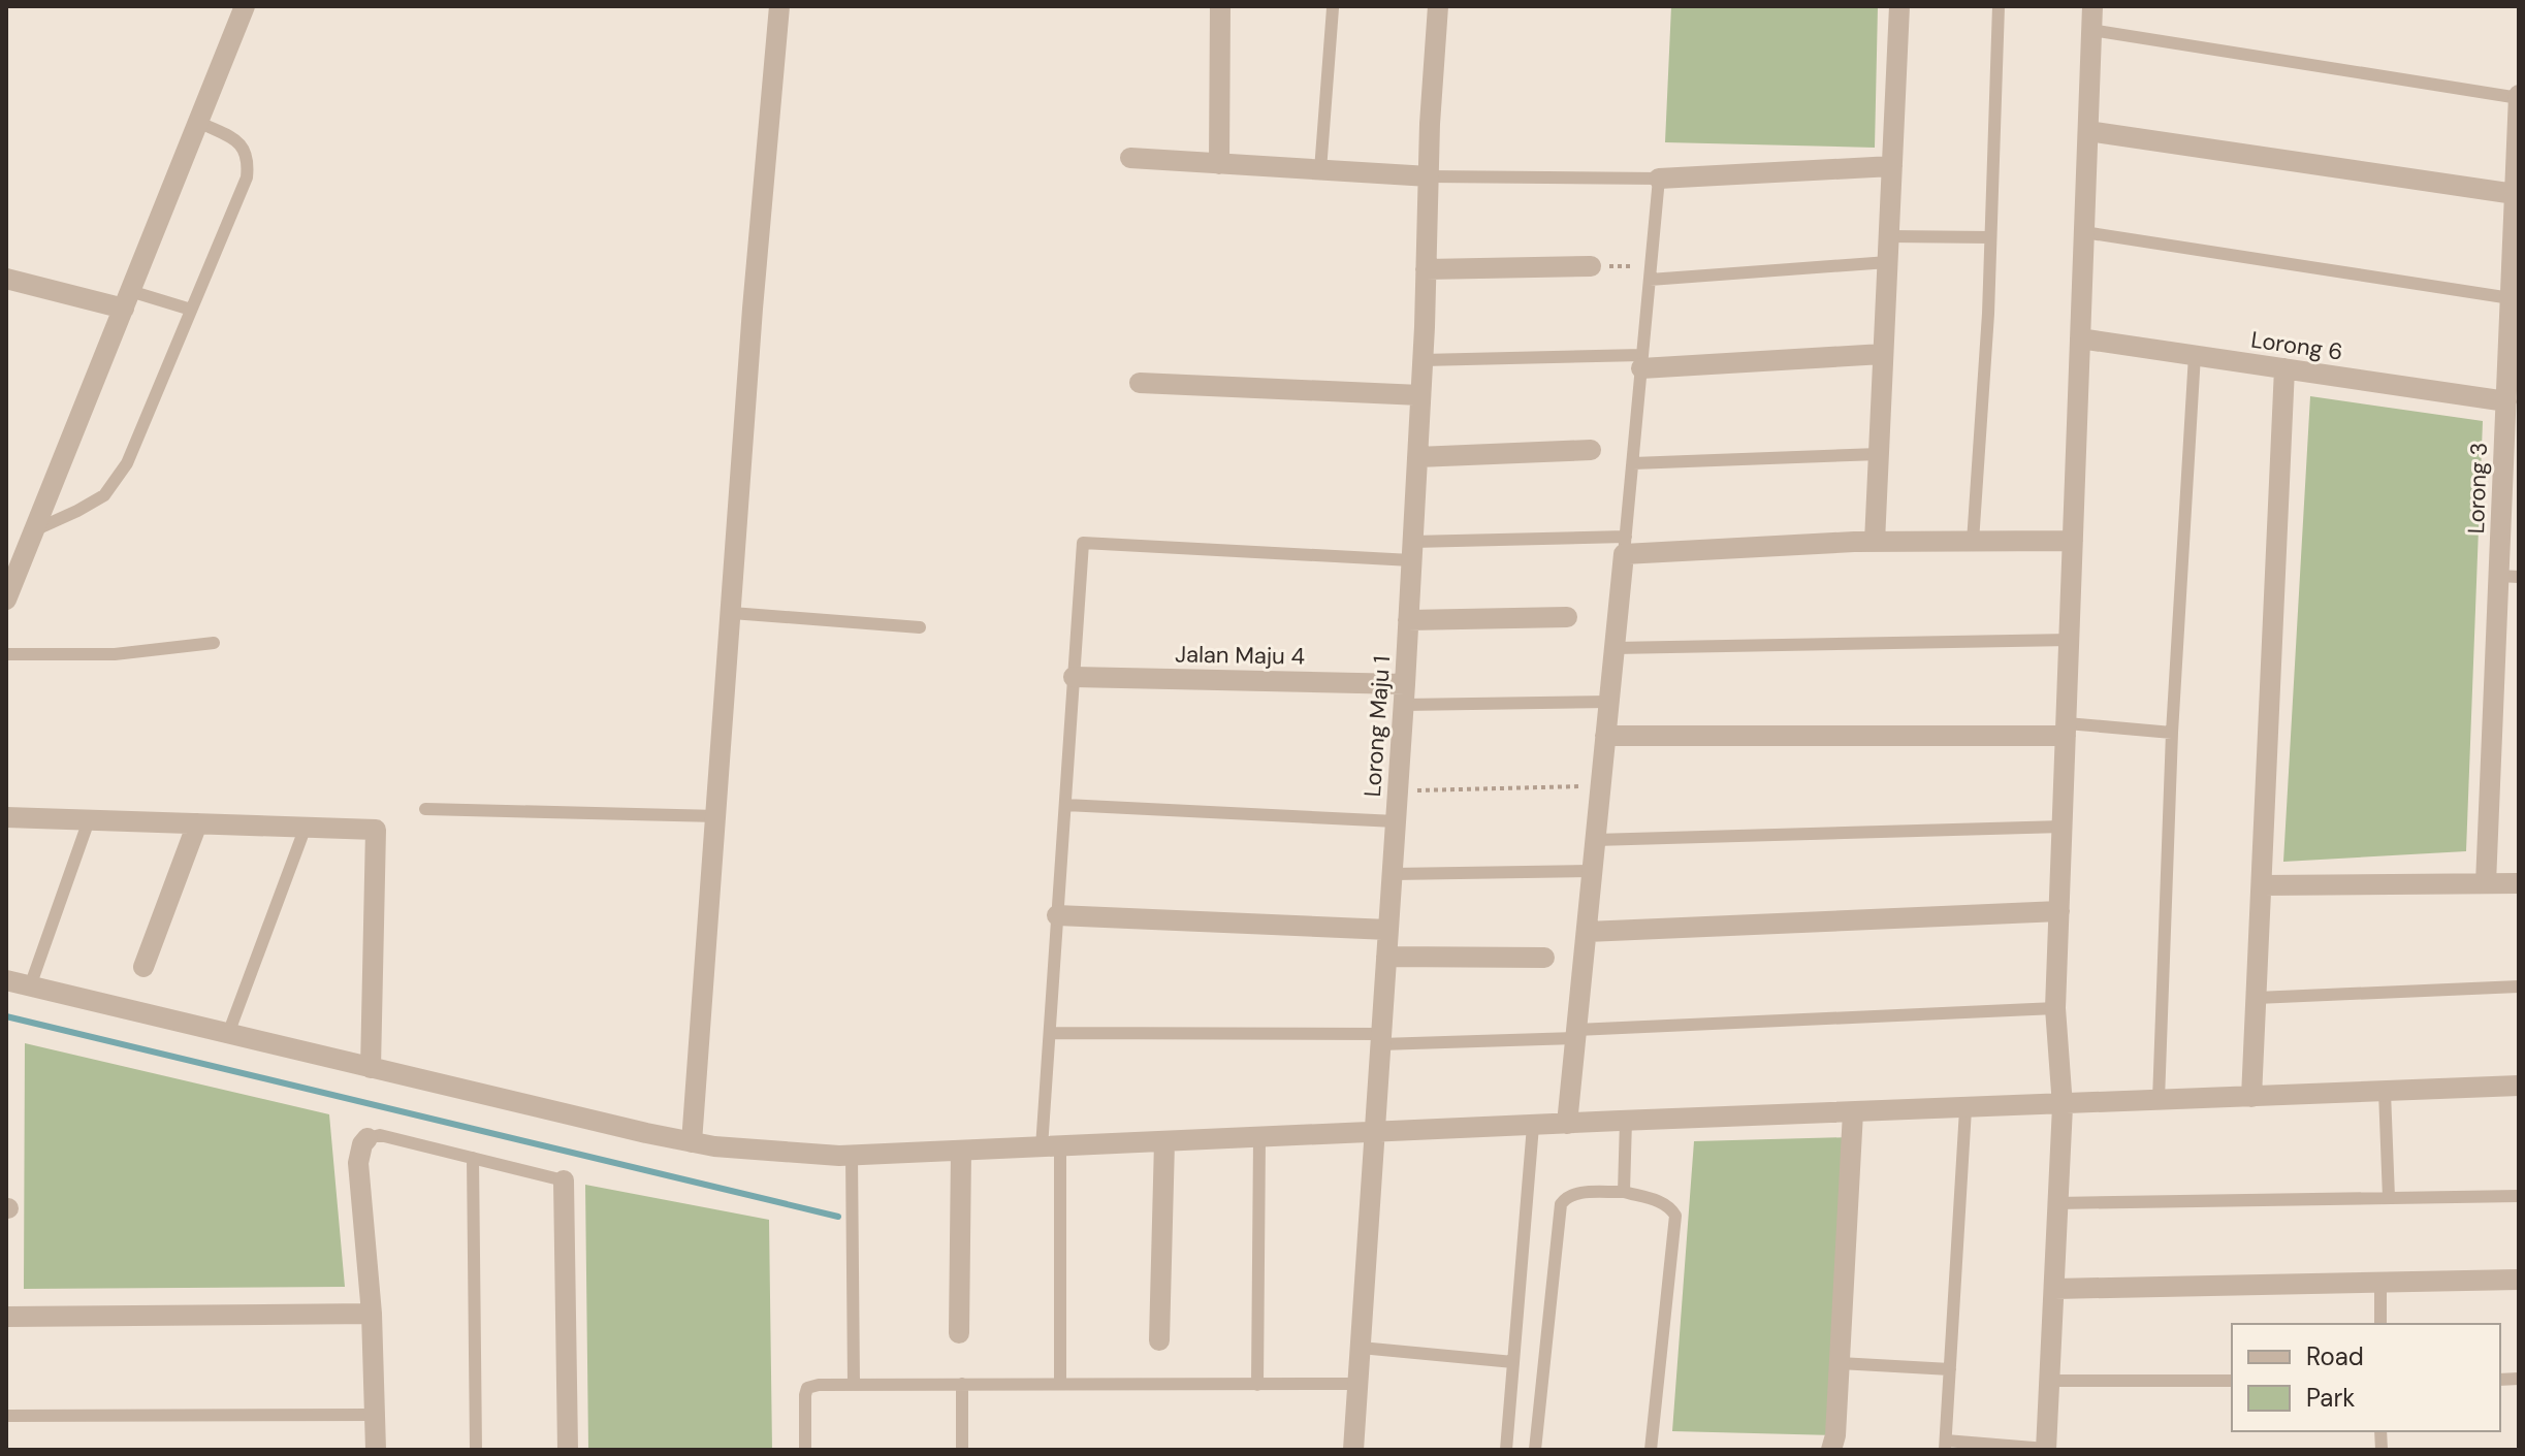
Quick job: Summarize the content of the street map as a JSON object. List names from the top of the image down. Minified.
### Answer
{"streets":{"street":["Lorong 6","Lorong 3","Jalan Maju 4","Lorong Maju 1"]},"crossings":[["Lorong 6","Lorong 3"],["Jalan Maju 4","Lorong Maju 1"]],"legend":["Road","Park"]}
